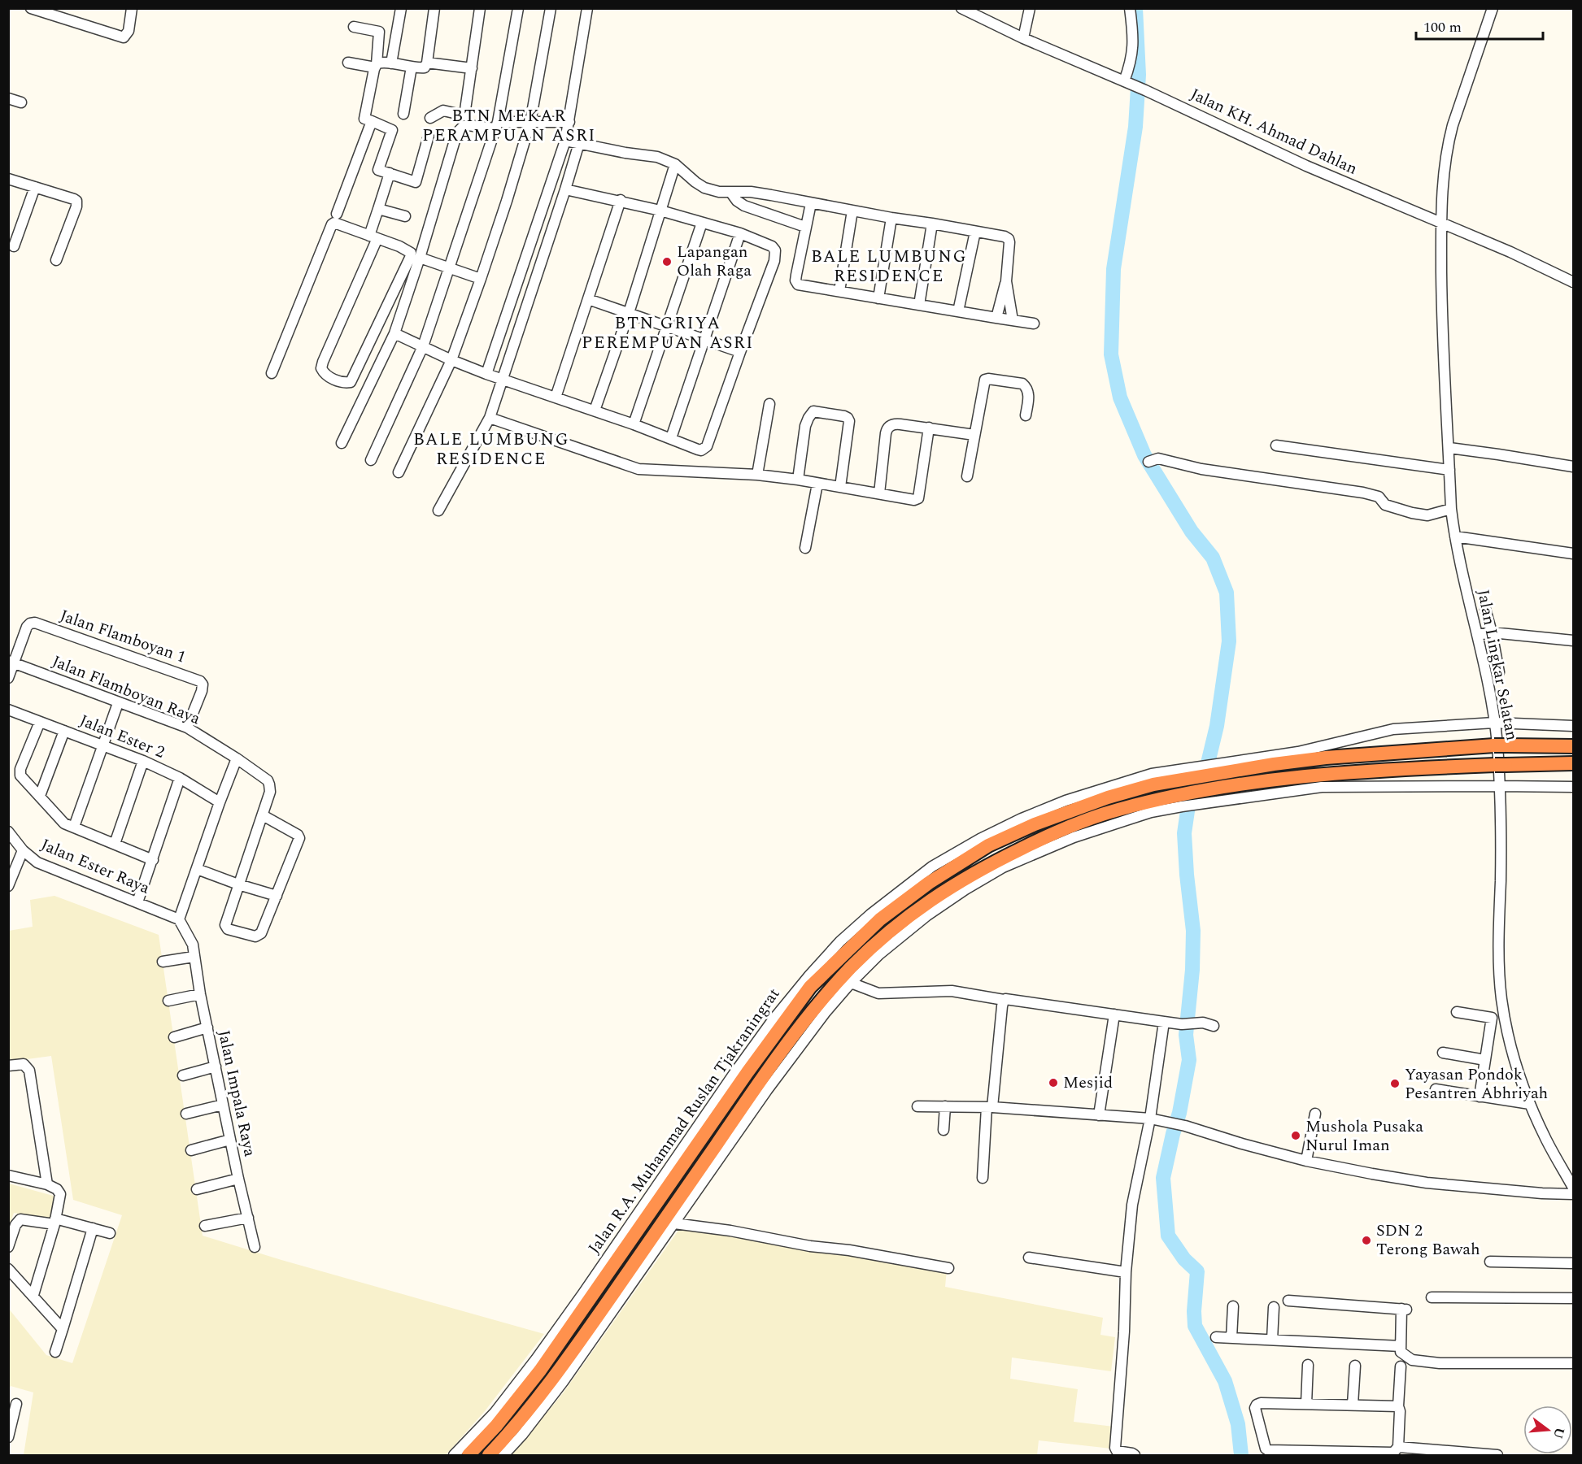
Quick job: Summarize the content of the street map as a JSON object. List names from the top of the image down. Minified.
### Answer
{"streets":{"highway":["Jalan R.A. Muhammad Ruslan Tjakraningrat"],"street":["Jalan KH. Ahmad Dahlan","Jalan Flamboyan 1","Jalan Lingkar Selatan","Jalan Flamboyan Raya","Jalan Ester 2","Jalan Ester Raya","Jalan Impala Raya"]},"crossings":[["Jalan KH. Ahmad Dahlan","Jalan Lingkar Selatan"],["Jalan Flamboyan 1","Jalan Flamboyan Raya"],["Jalan Lingkar Selatan","Jalan R.A. Muhammad Ruslan Tjakraningrat"],["Jalan Ester Raya","Jalan Impala Raya"]],"districts":["BTN MEKAR PERAMPUAN ASRI","BALE LUMBUNG RESIDENCE","BTN GRIYA PEREMPUAN ASRI","BALE LUMBUNG RESIDENCE"],"places":["Lapangan Olah Raga","Mesjid","Yayasan Pondok Pesantren Abhriyah","Mushola Pusaka Nurul Iman","SDN 2 Terong Bawah"],"scale_bar":"100 m","north":"right"}
